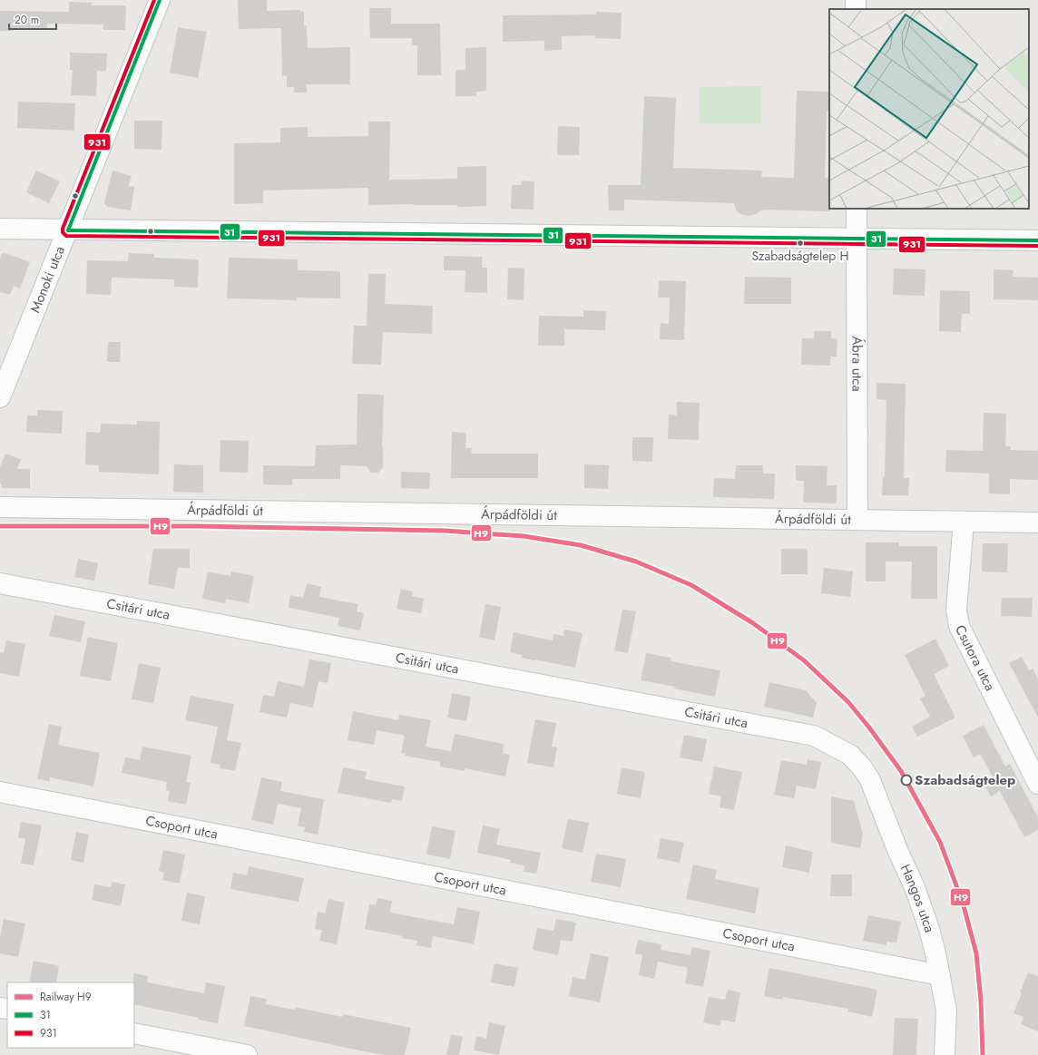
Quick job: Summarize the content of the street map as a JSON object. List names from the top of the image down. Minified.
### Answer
{"streets":{"street":["Monoki utca","Ábra utca","Árpádföldi út","Csitári utca","Csutora utca","Csoport utca","Hangos utca"]},"crossings":[["Ábra utca","Árpádföldi út"],["Árpádföldi út","Csutora utca"],["Csitári utca","Hangos utca"],["Csoport utca","Hangos utca"]],"places":["Szabadságtelep H","Szabadságtelep"],"lines":["transit line 31","transit line 931","rail line H9"],"legend":["Railway H9","31","931"],"scale_bar":"20 m"}
